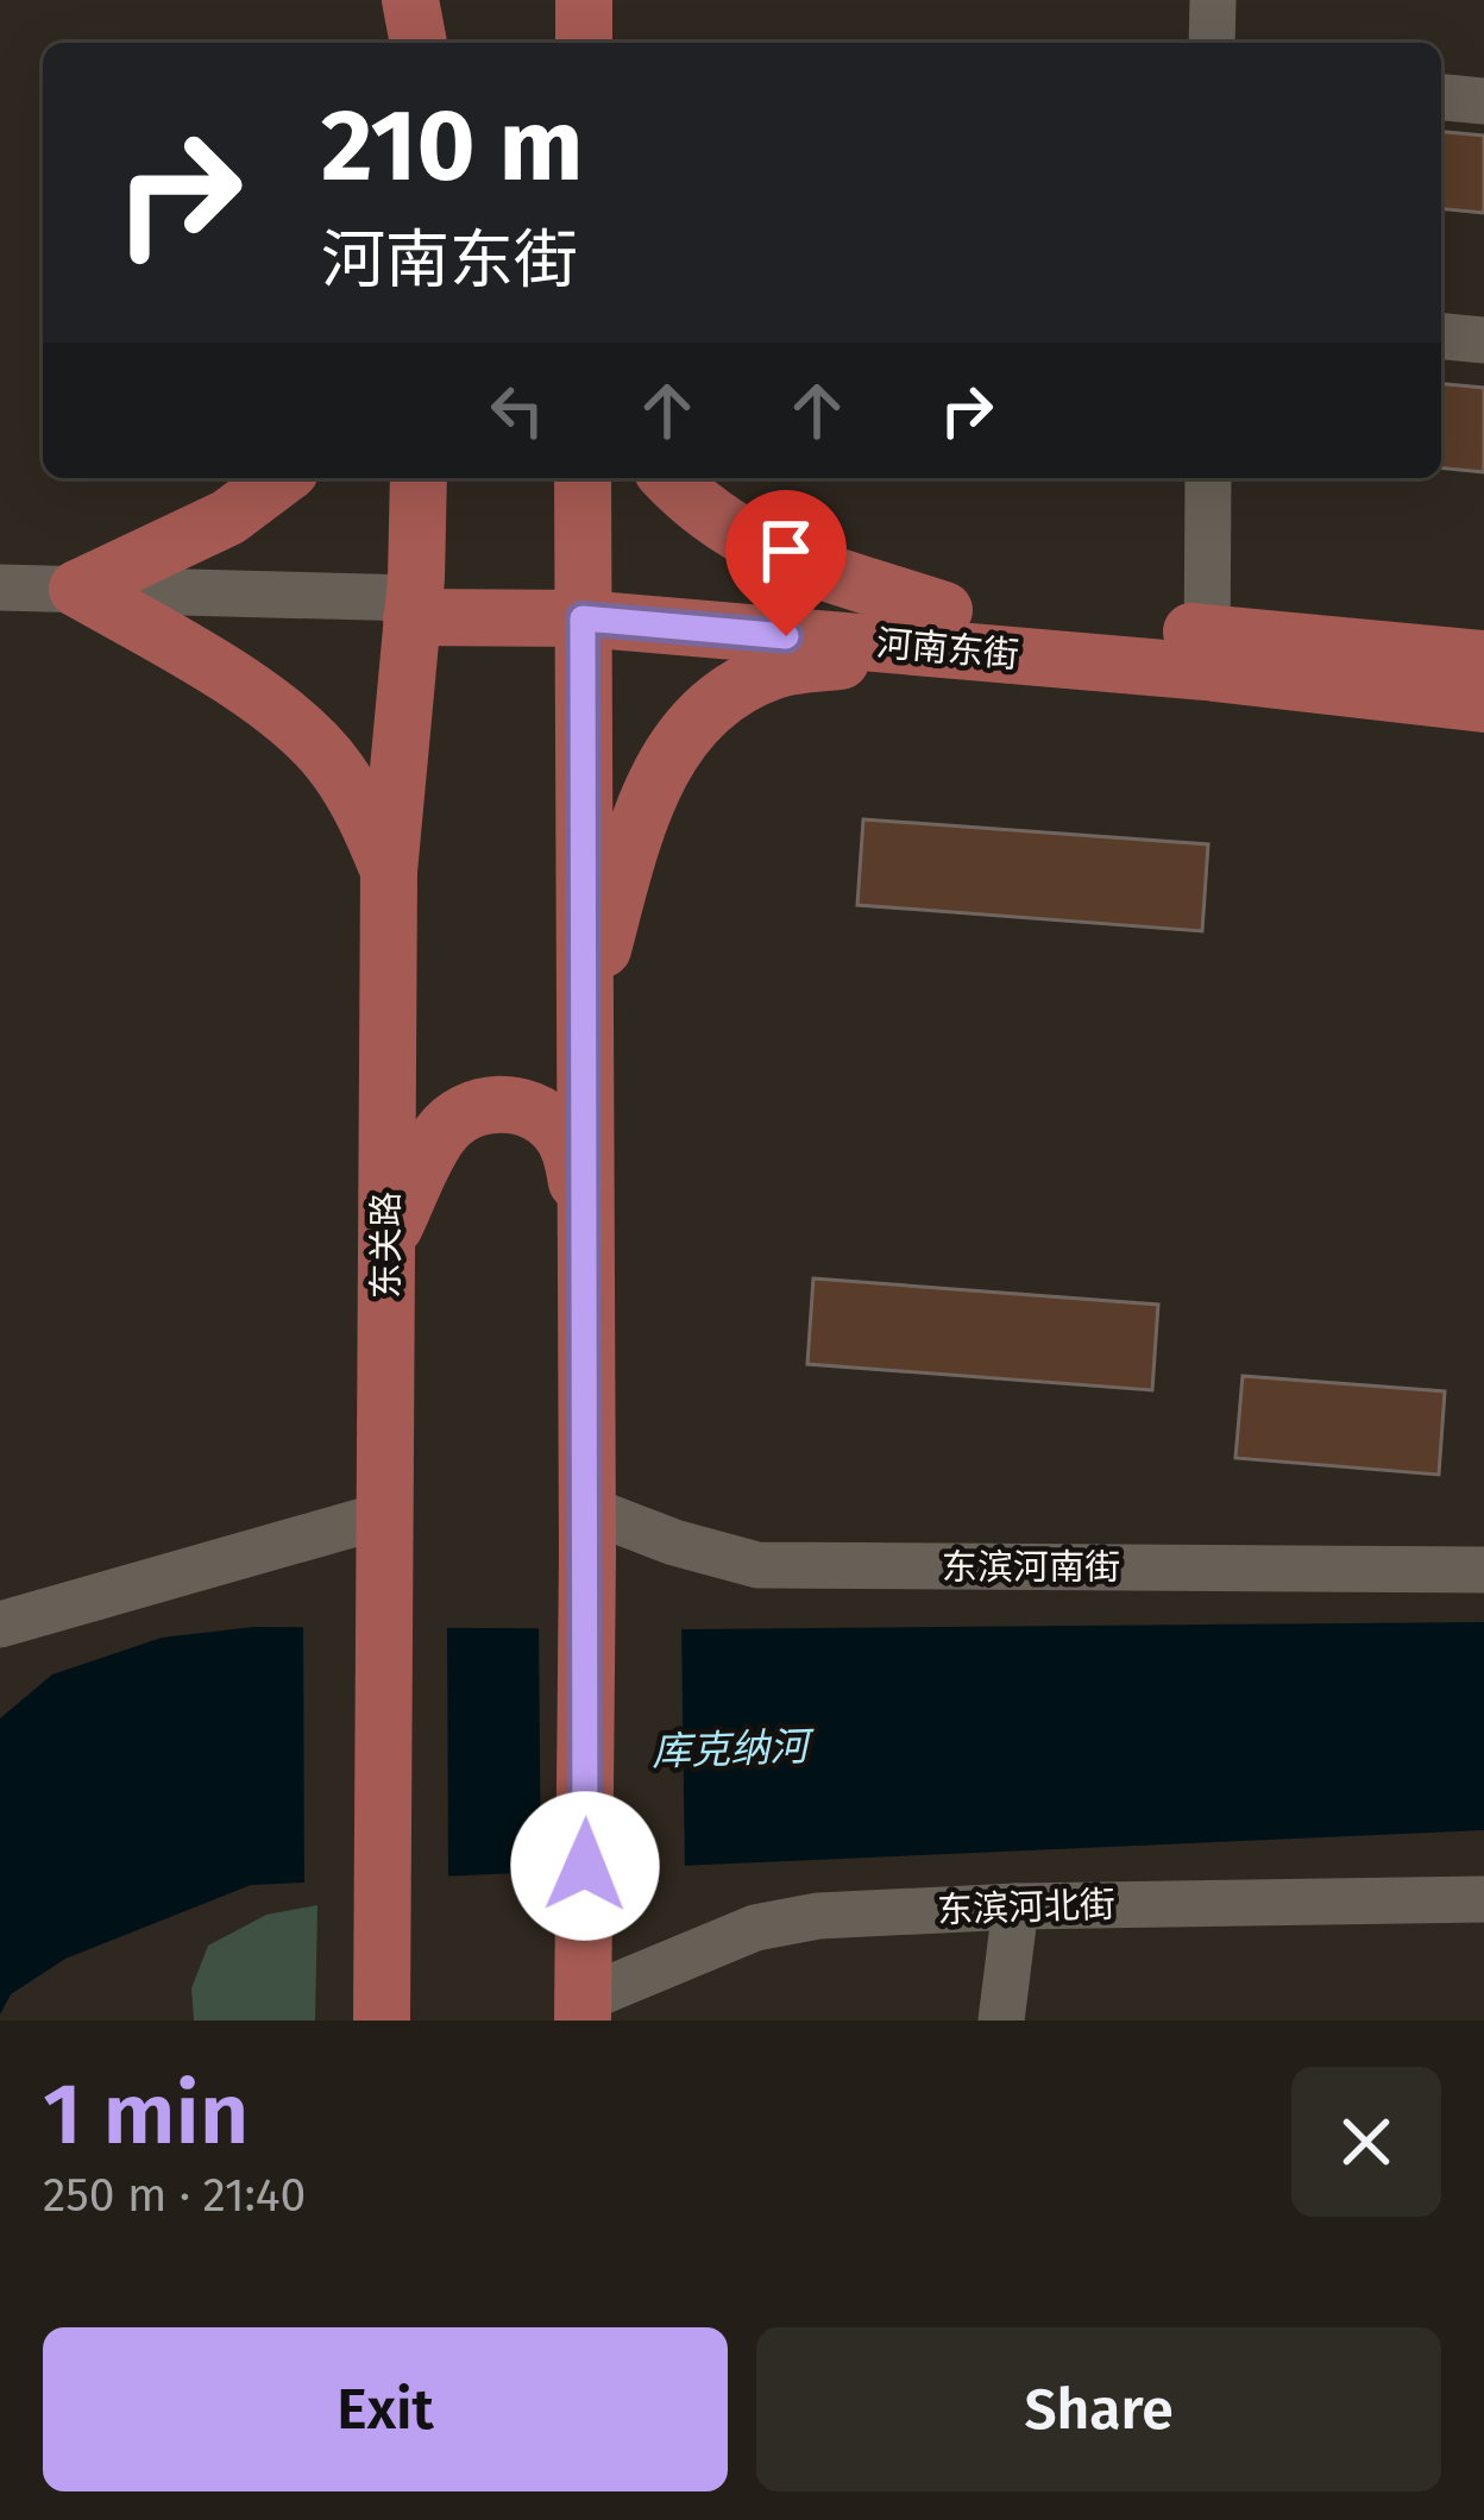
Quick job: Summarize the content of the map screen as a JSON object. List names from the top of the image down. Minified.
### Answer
{"streets":{"main road":["河南东街","东关路"],"street":["东滨河南街","东滨河北街"]},"crossings":[["河南东街","东关路"]],"water":["库克纳河"],"page":{"turn":["210 m","河南东街"],"heading":["1 min","250 m · 21:40"],"buttons":["Exit","Share"]}}
